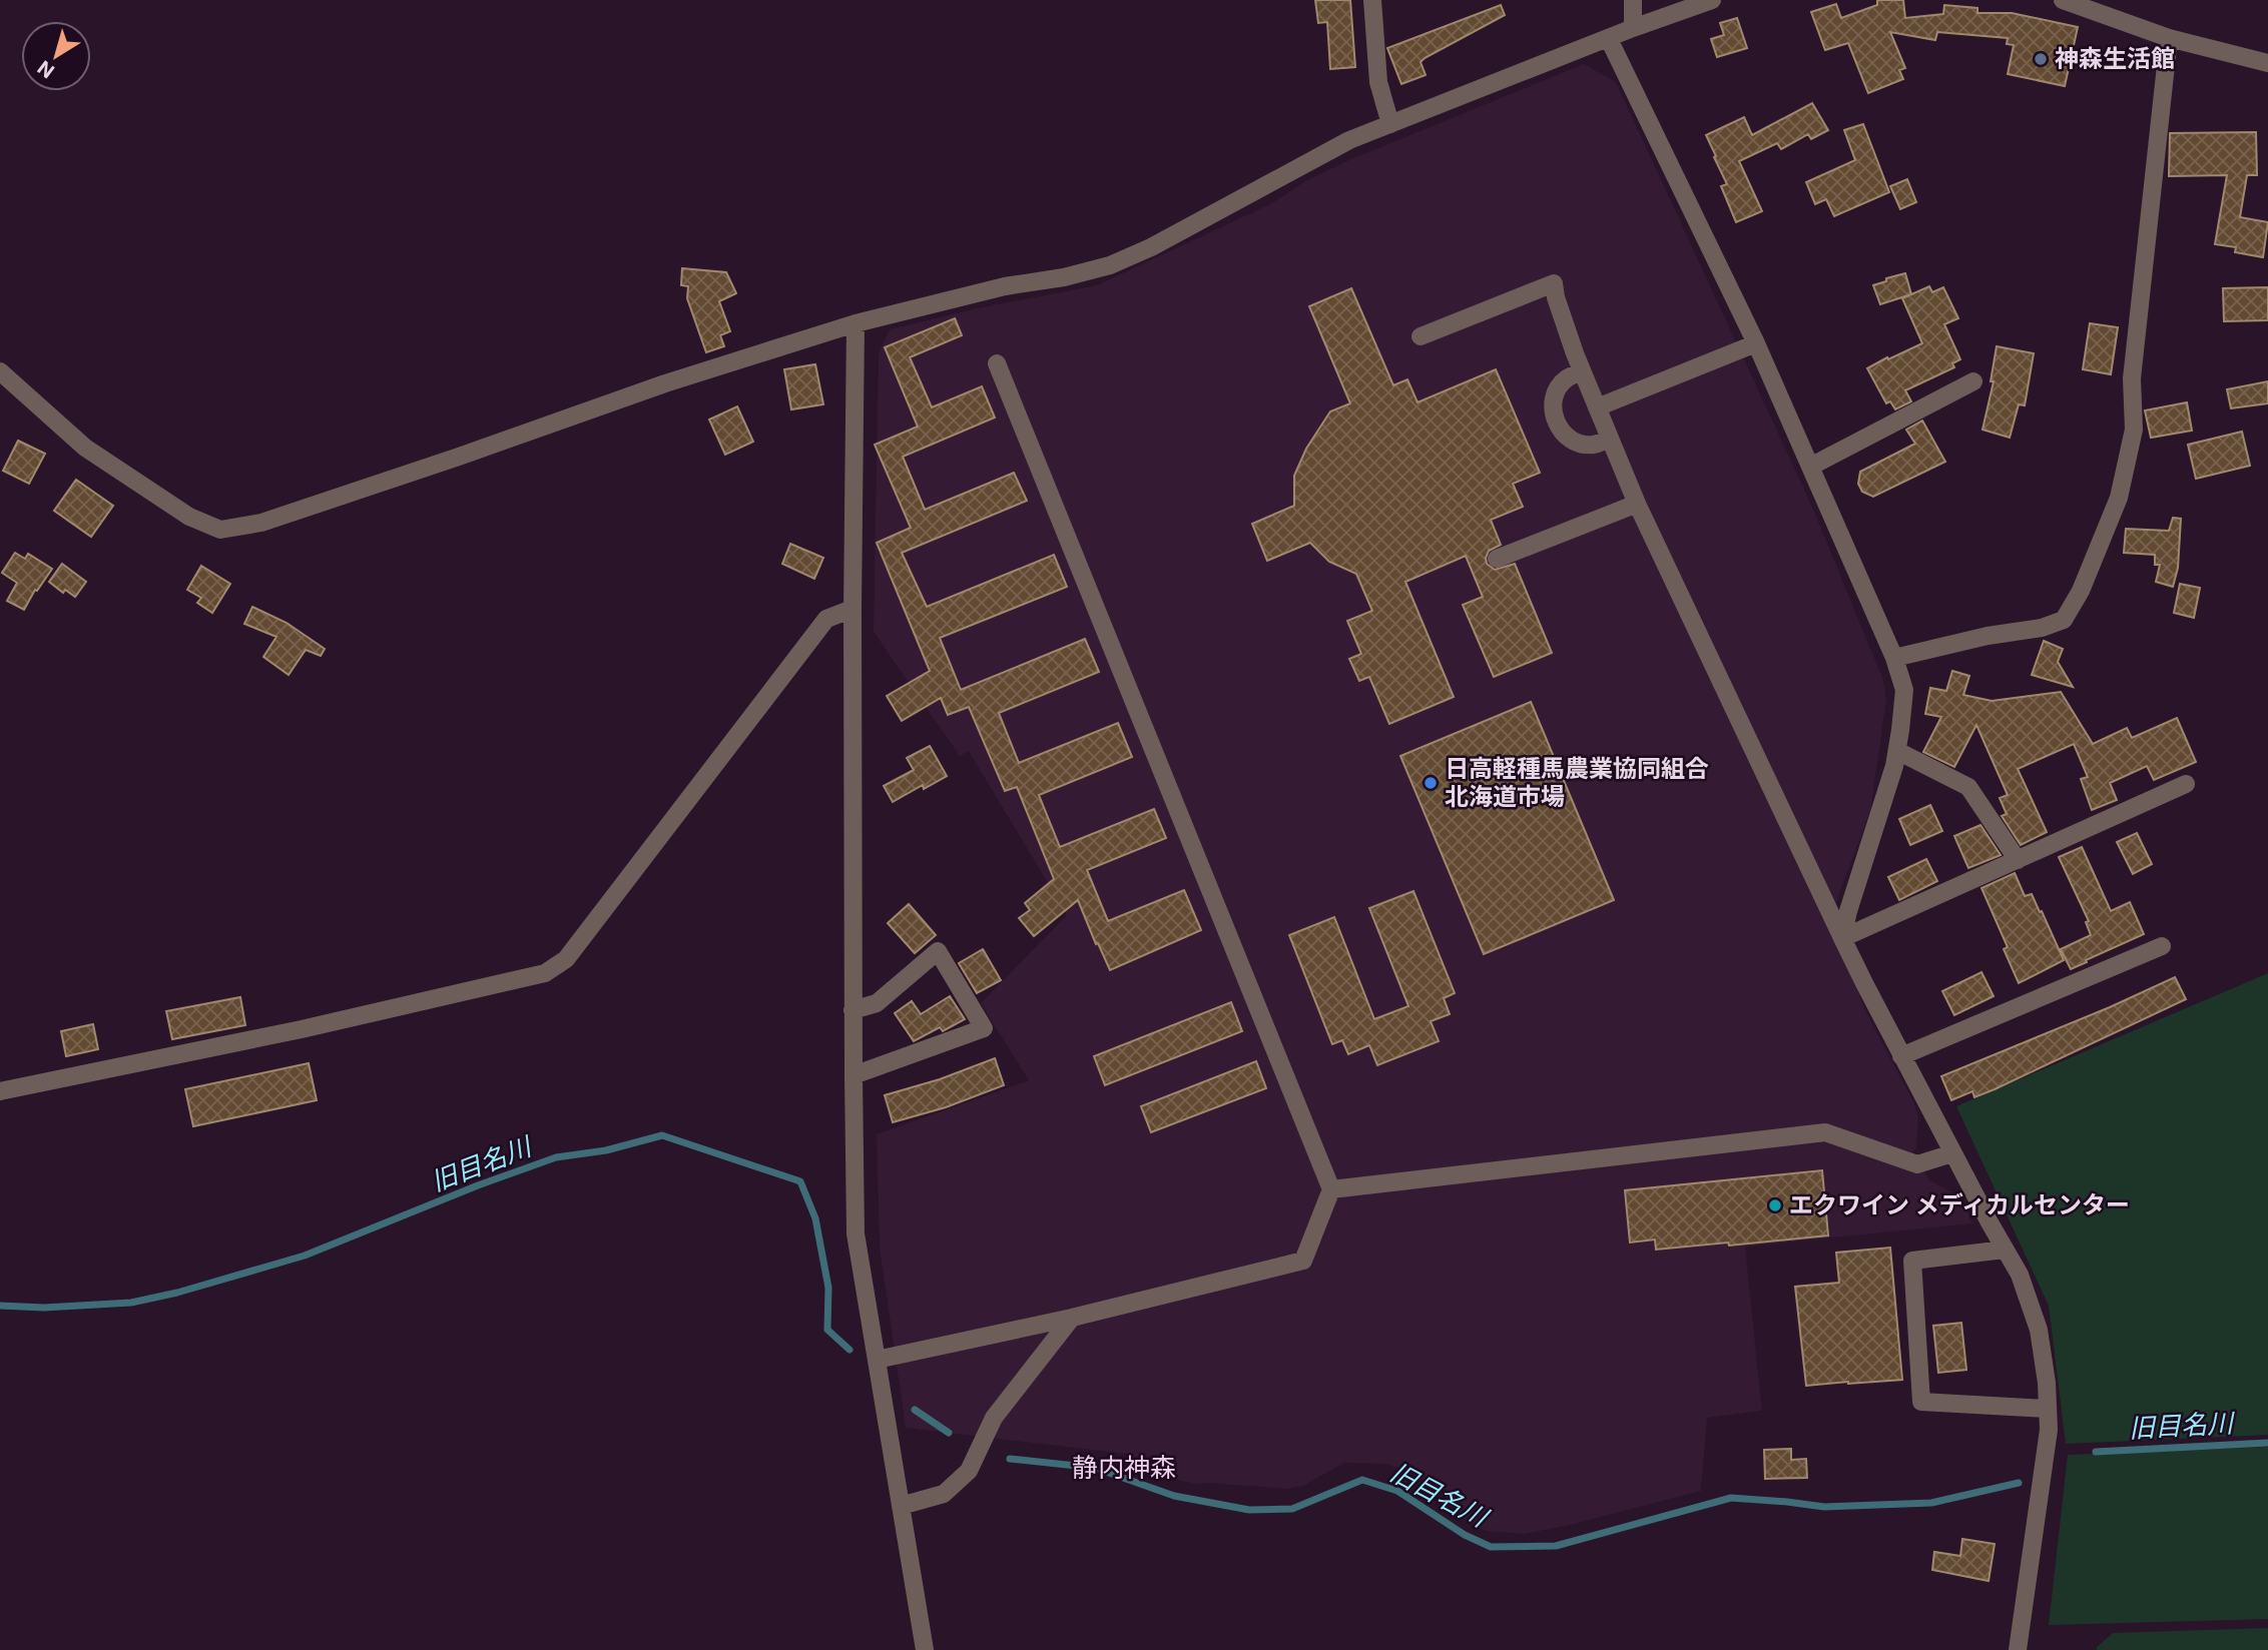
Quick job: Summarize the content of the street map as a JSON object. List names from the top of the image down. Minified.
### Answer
{"districts":["静内神森"],"water":["旧目名川"],"places":["神森生活館","日高軽種馬農業協同組合 北海道市場","エクワイン メディカルセンター"],"north":"bottom left"}
